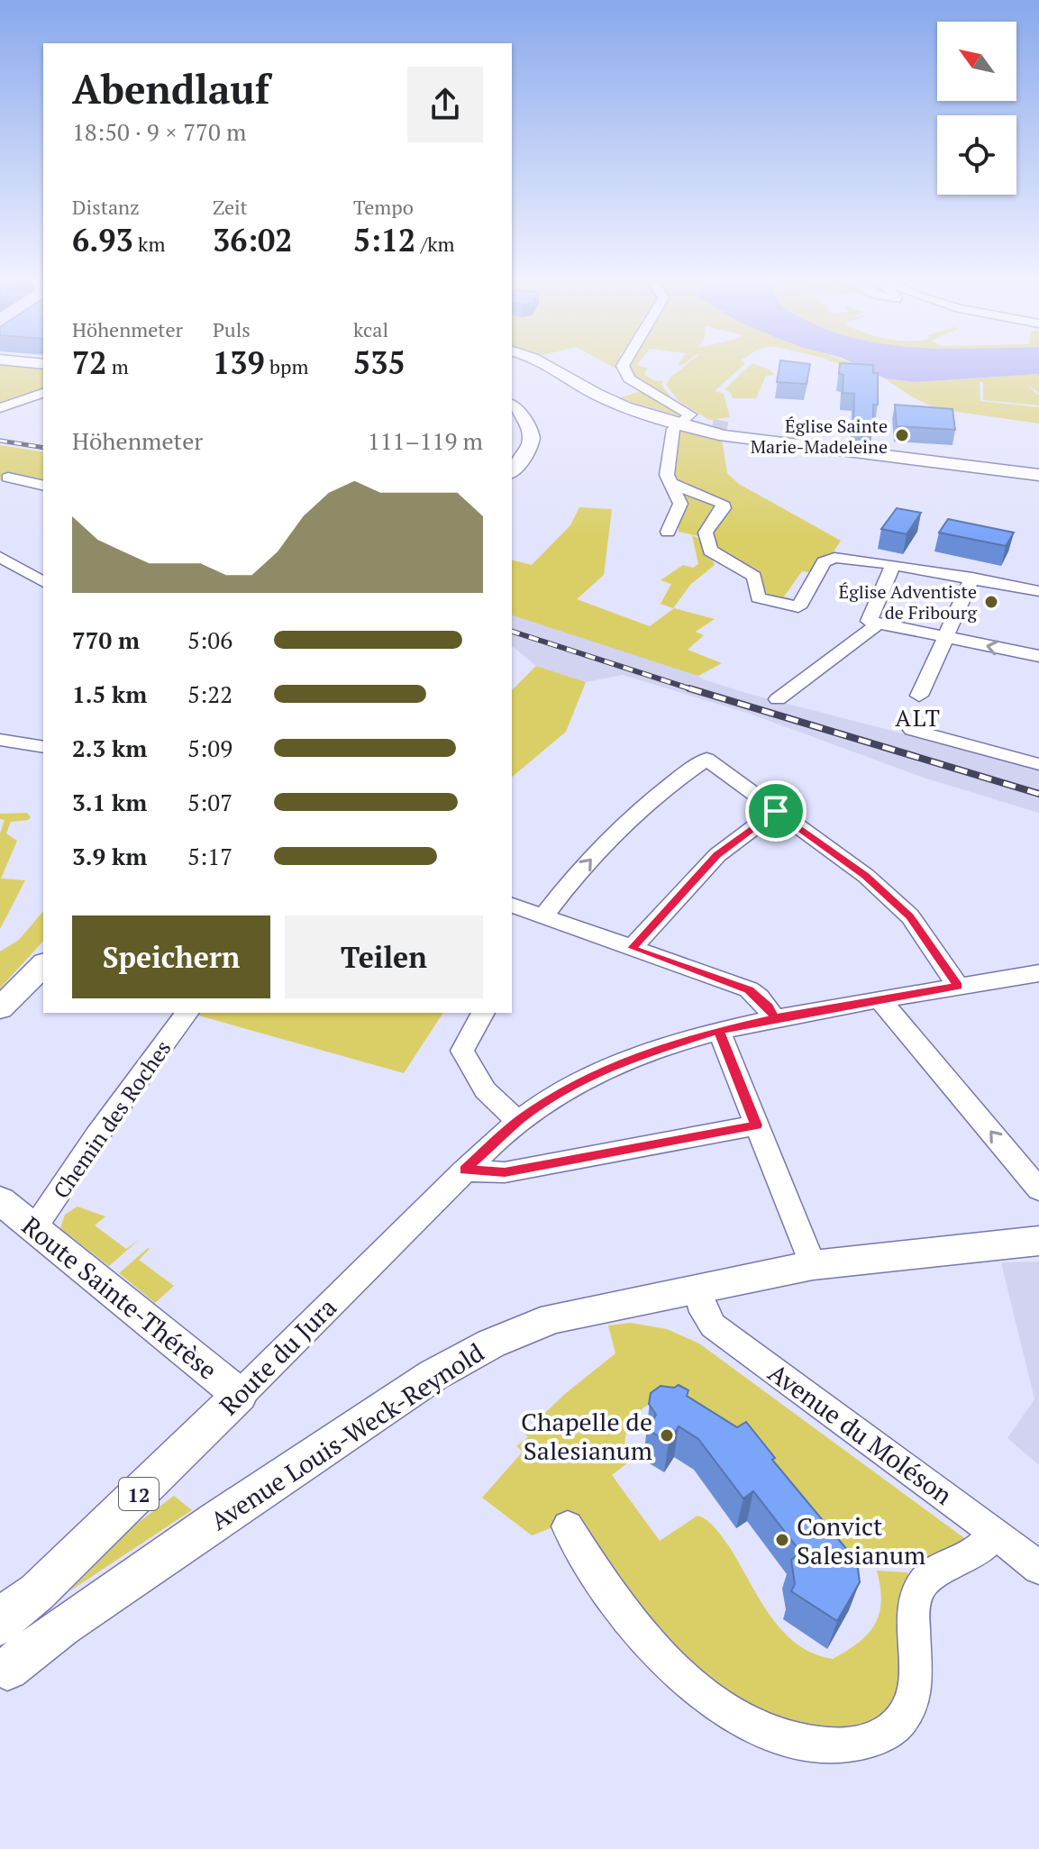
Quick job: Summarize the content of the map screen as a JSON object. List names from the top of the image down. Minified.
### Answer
{"streets":{"main road":["Route Sainte-Thérèse","Route du Jura","Avenue Louis-Weck-Reynold","12"],"street":["Chemin des Roches","Avenue du Moléson"]},"crossings":[["Chemin des Roches","Route Sainte-Thérèse"],["Route Sainte-Thérèse","Route du Jura"],["Route du Jura","Avenue Louis-Weck-Reynold"],["Avenue du Moléson","Avenue Louis-Weck-Reynold"]],"districts":["ALT"],"places":["Église Sainte Marie-Madeleine","Église Adventiste de Fribourg","Chapelle de Salesianum","Convict Salesianum"],"north":"top left","page":{"heading":["Abendlauf","18:50 · 9 × 770 m"],"stats":[["Distanz","6.93 km"],["Zeit","36:02"],["Tempo","5:12 /km"],["Höhenmeter","72 m"],["Puls","139 bpm"],["kcal","535"]],"chart":["Höhenmeter","111–119 m"],"list":[{"name":"770 m","note":"5:06"},{"name":"1.5 km","note":"5:22"},{"name":"2.3 km","note":"5:09"},{"name":"3.1 km","note":"5:07"},{"name":"3.9 km","note":"5:17"}],"buttons":["Speichern","Teilen"]}}
